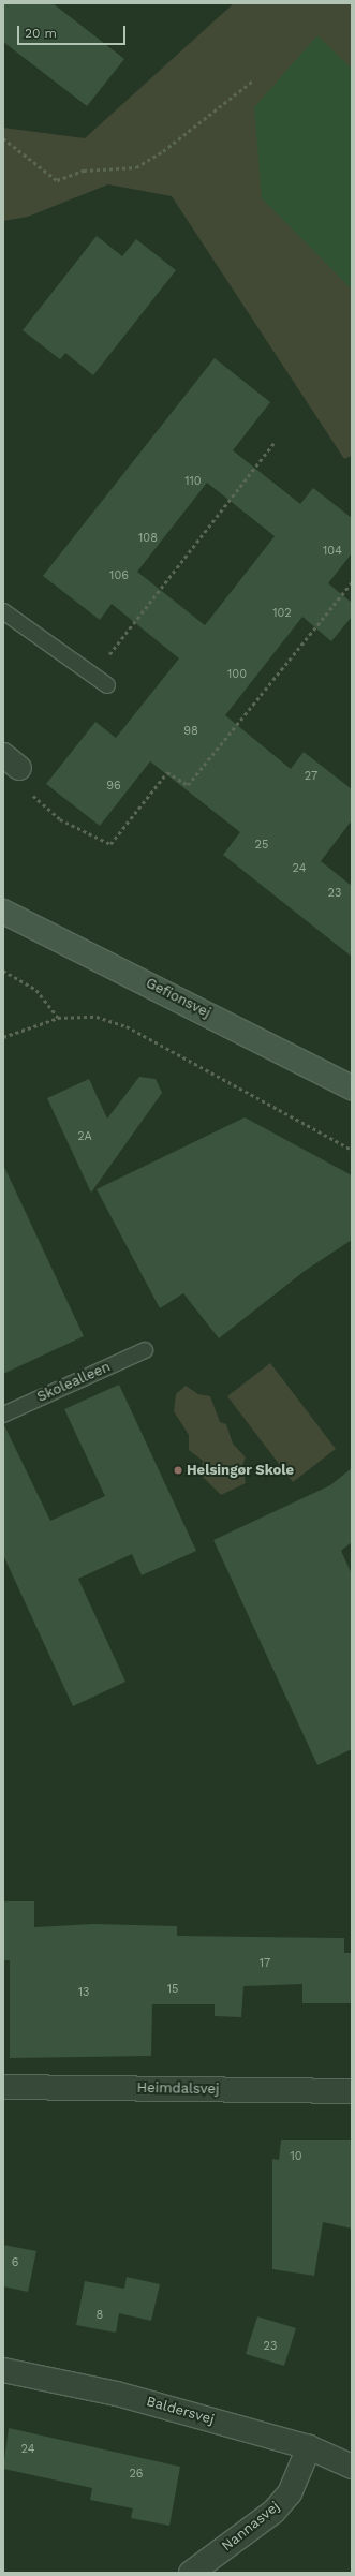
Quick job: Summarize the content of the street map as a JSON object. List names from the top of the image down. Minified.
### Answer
{"streets":{"main road":["Gefionsvej"],"street":["Heimdalsvej","Baldersvej","Nannasvej"],"lane":["Skolealleen"]},"crossings":[["Baldersvej","Nannasvej"]],"places":["Helsingør Skole"],"house_numbers":["110","108","104","106","102","100","98","27","96","25","24","23","2A","17","15","13","10","6","8","23","24","26"],"scale_bar":"20 m"}
